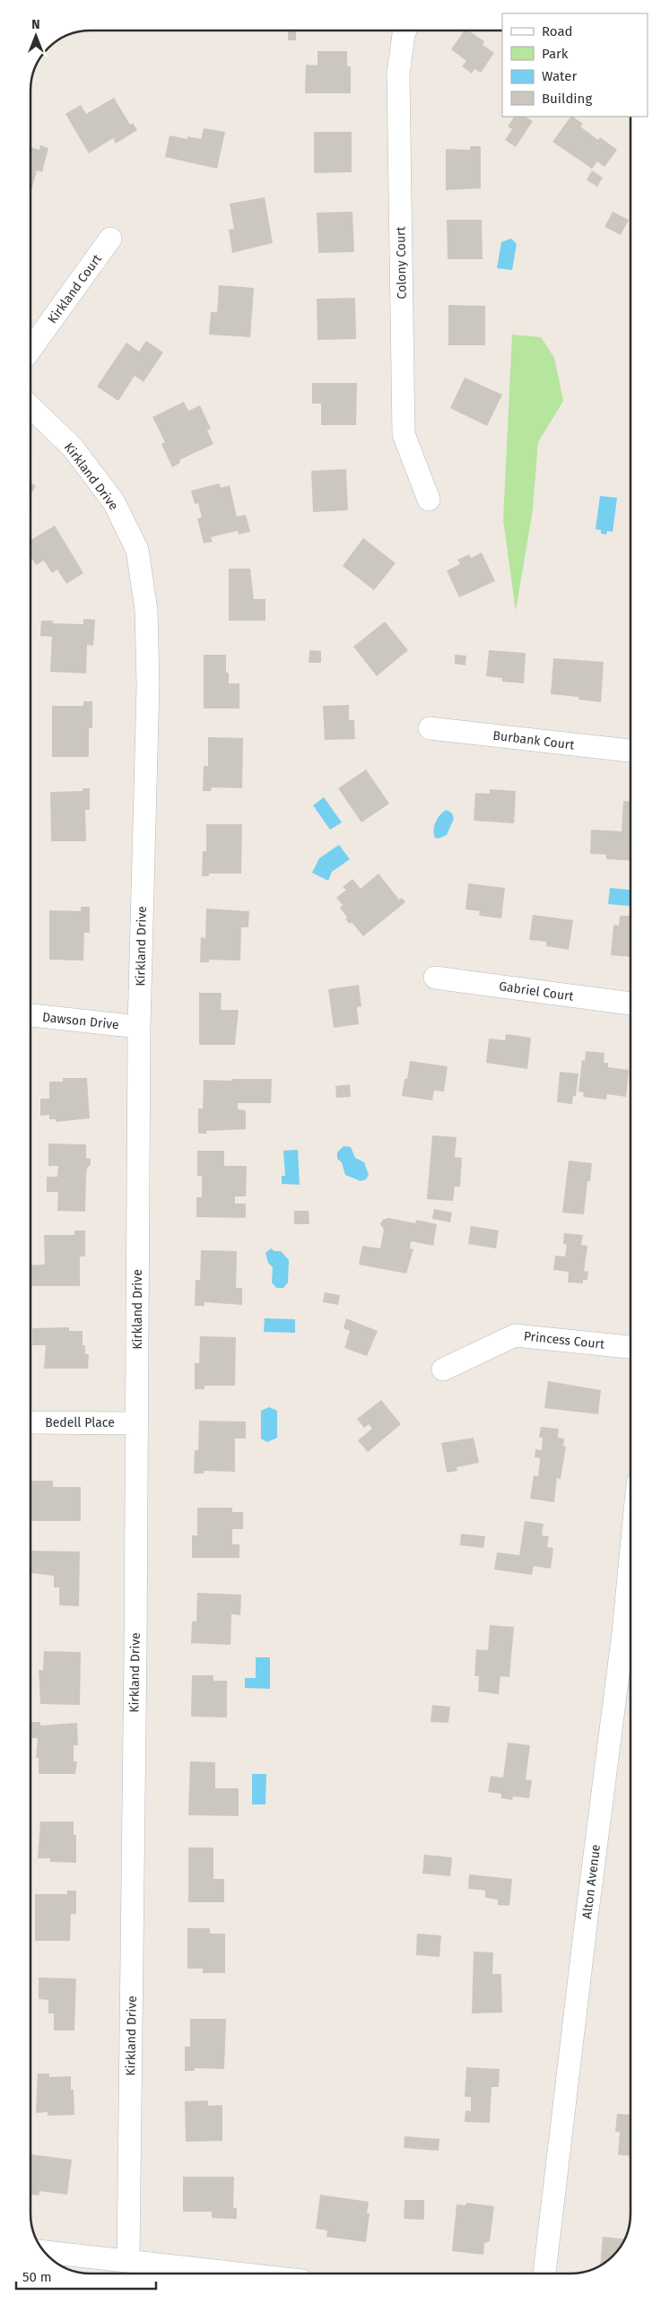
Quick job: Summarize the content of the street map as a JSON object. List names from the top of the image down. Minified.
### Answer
{"streets":{"street":["Colony Court","Kirkland Court","Kirkland Drive","Burbank Court","Gabriel Court","Dawson Drive","Princess Court","Bedell Place","Alton Avenue"]},"crossings":[["Kirkland Drive","Dawson Drive"],["Kirkland Drive","Bedell Place"]],"legend":["Road","Park","Water","Building"],"scale_bar":"50 m","north":"top"}
